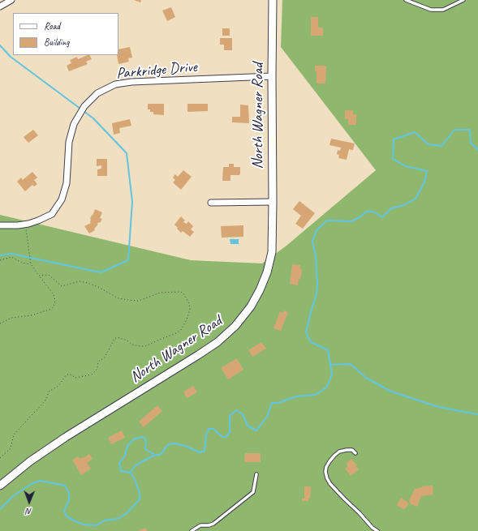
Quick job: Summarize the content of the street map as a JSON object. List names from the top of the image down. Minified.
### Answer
{"streets":{"street":["Parkridge Drive","North Wagner Road"]},"crossings":[["Parkridge Drive","North Wagner Road"]],"legend":["Road","Building"],"north":"bottom"}
